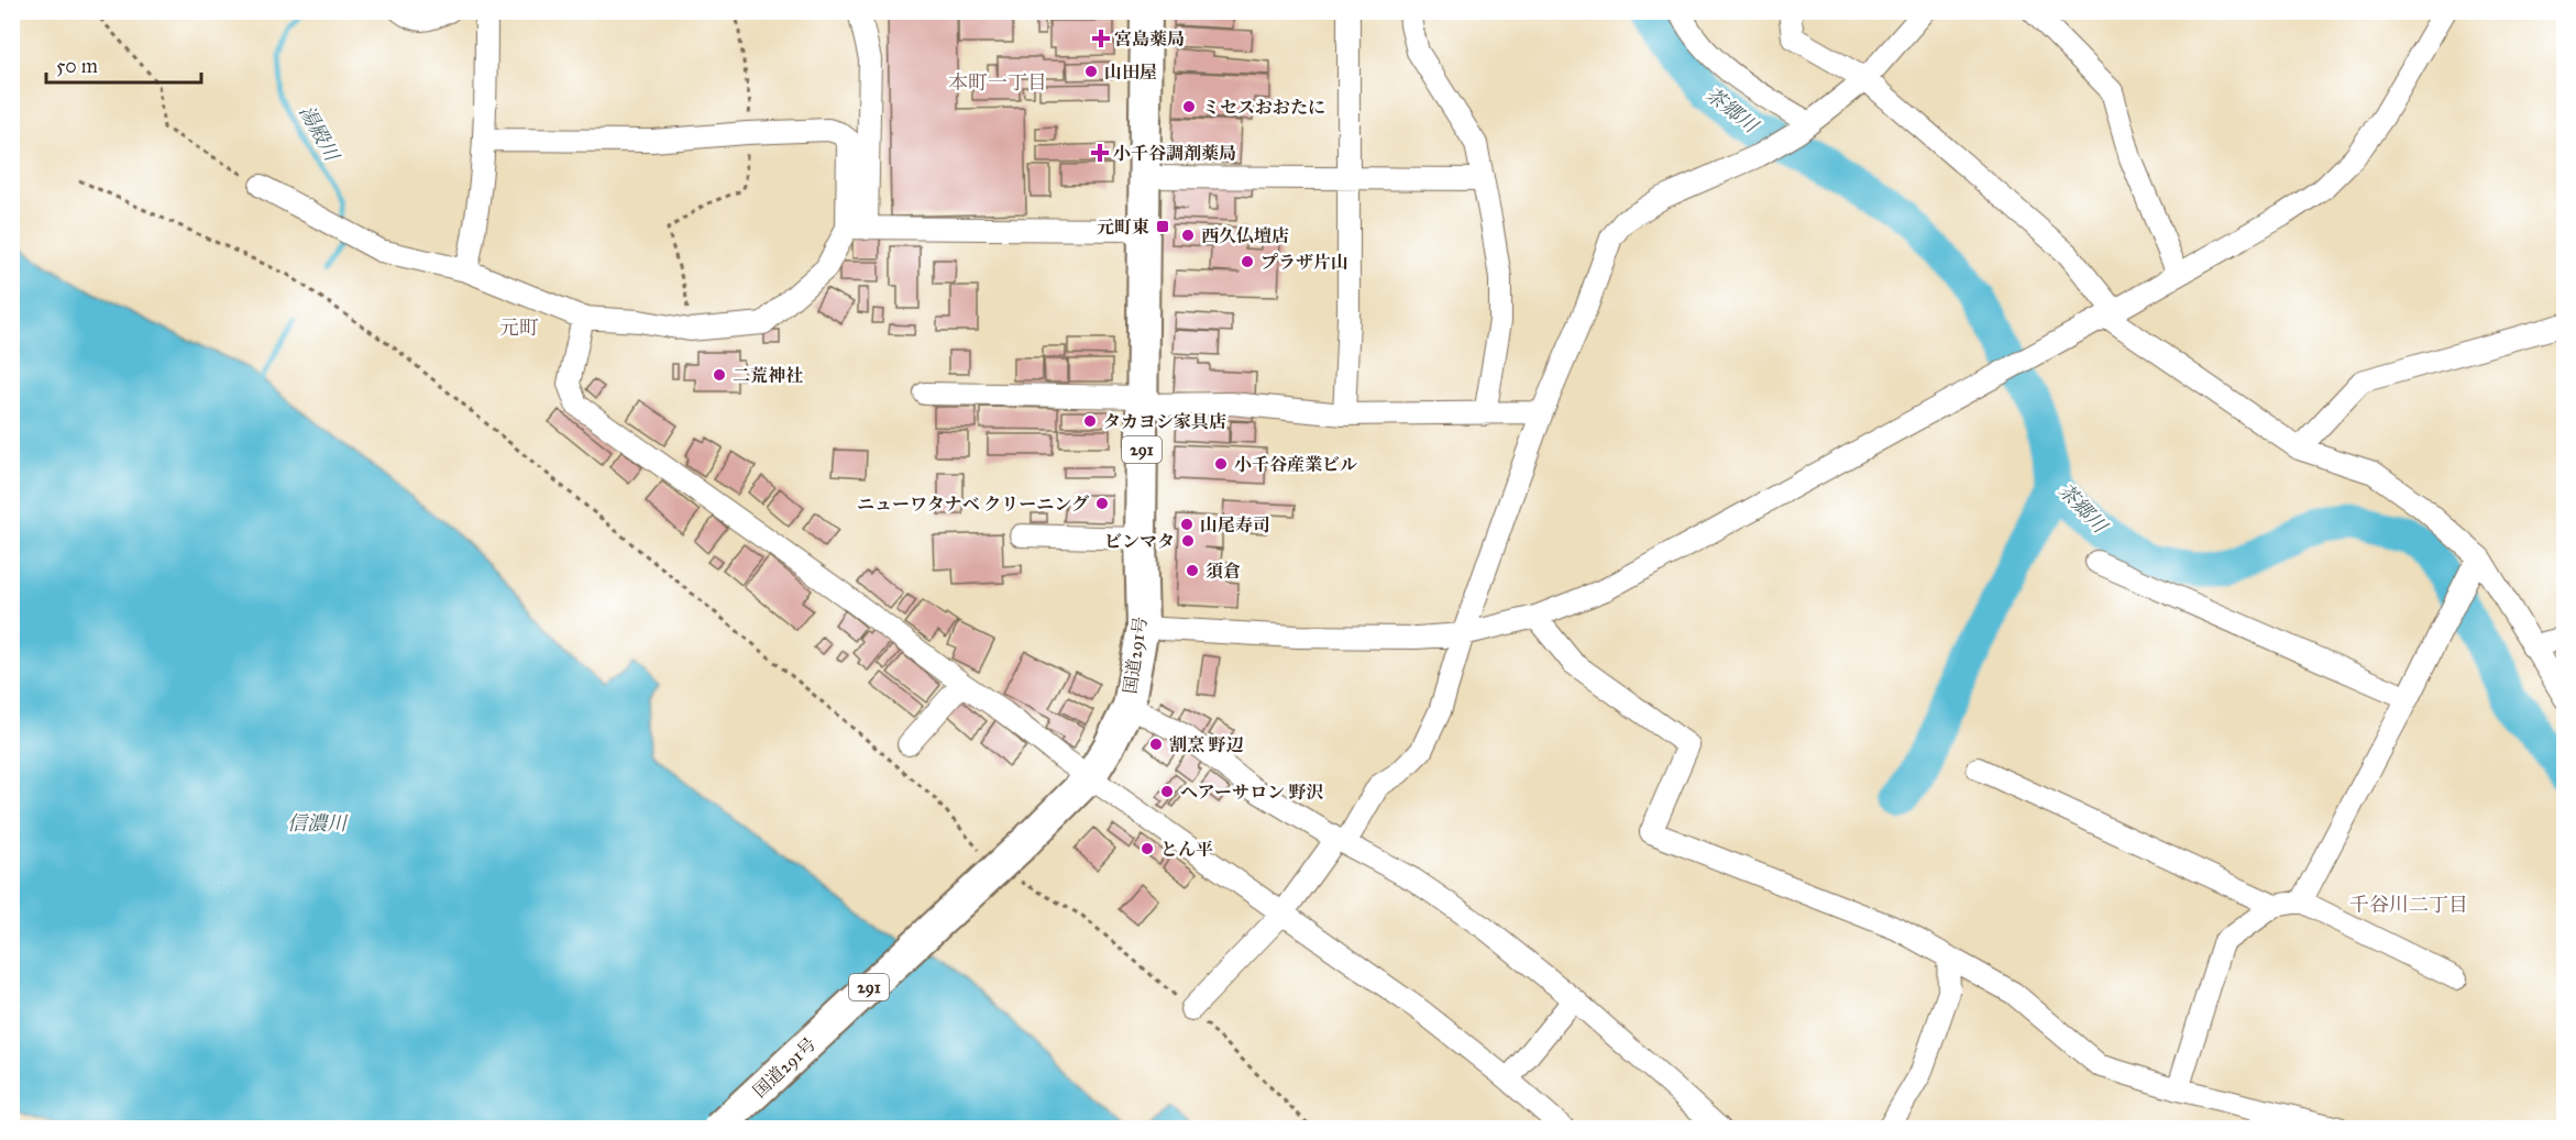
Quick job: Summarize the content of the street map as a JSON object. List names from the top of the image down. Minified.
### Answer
{"streets":{"highway":["291","国道291号"]},"districts":["本町一丁目","元町","千谷川二丁目"],"water":["茶郷川","湯殿川","信濃川"],"places":{"health":["宮島薬局","小千谷調剤薬局"],"other":["山田屋","ミセスおおたに","西久仏壇店","プラザ片山","二荒神社","タカヨシ家具店","小千谷産業ビル","ニューワタナベ クリーニング","山尾寿司","ビンマタ","須倉","割烹 野辺","ヘアーサロン 野沢","とん平"],"transit":["元町東"]},"scale_bar":"50 m"}
